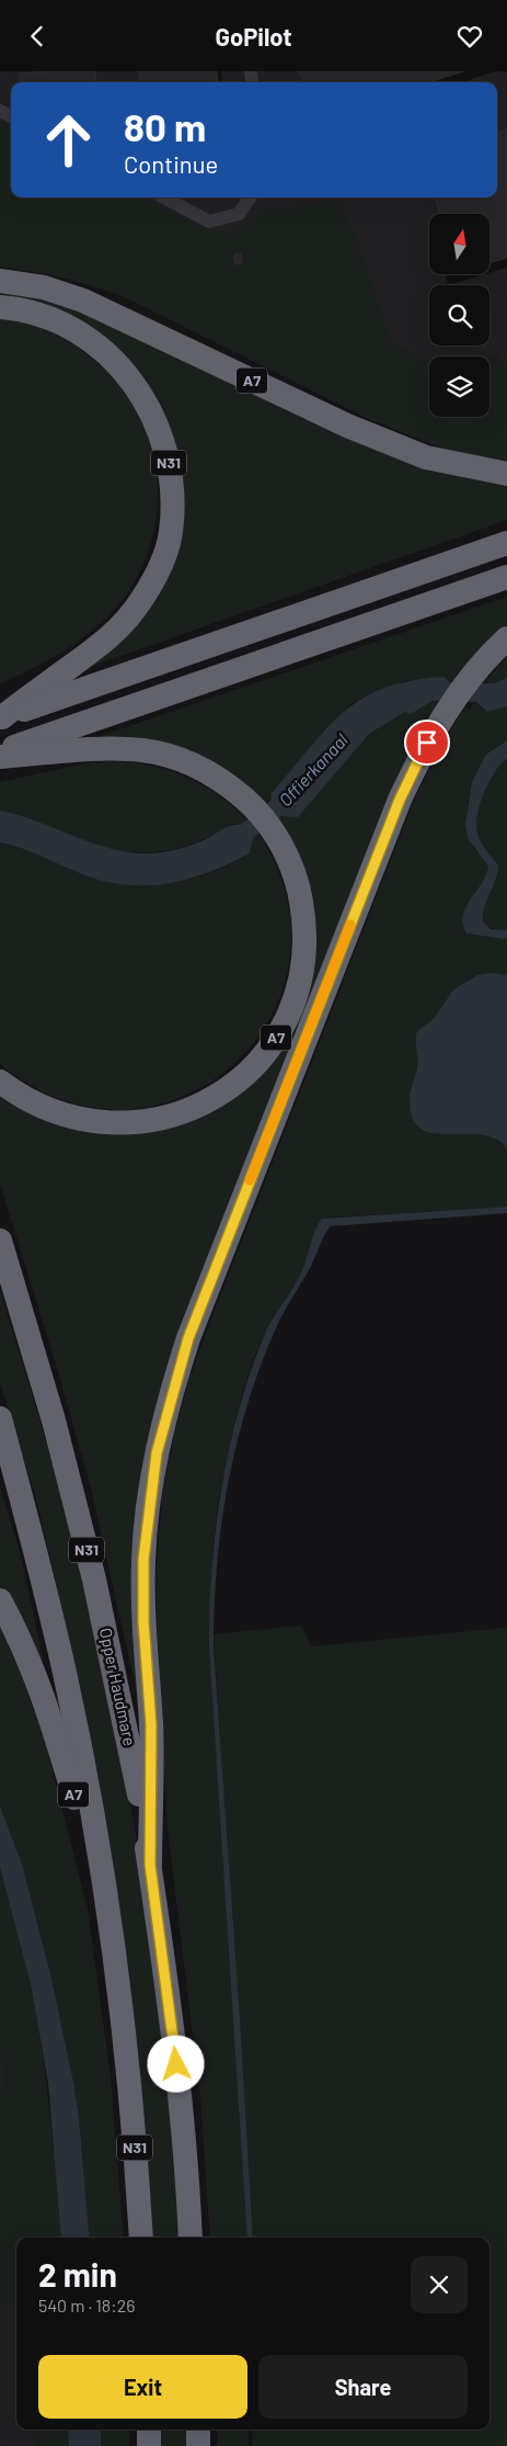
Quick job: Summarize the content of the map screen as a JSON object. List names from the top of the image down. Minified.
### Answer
{"streets":{"highway":["A7","N31","Opper Haudmare"]},"crossings":[["A7","N31"],["N31","Opper Haudmare"]],"water":["Offierkanaal"],"north":"top","page":{"header":"GoPilot","turn":["80 m","Continue"],"heading":["2 min","540 m · 18:26"],"buttons":["Exit","Share"]}}
